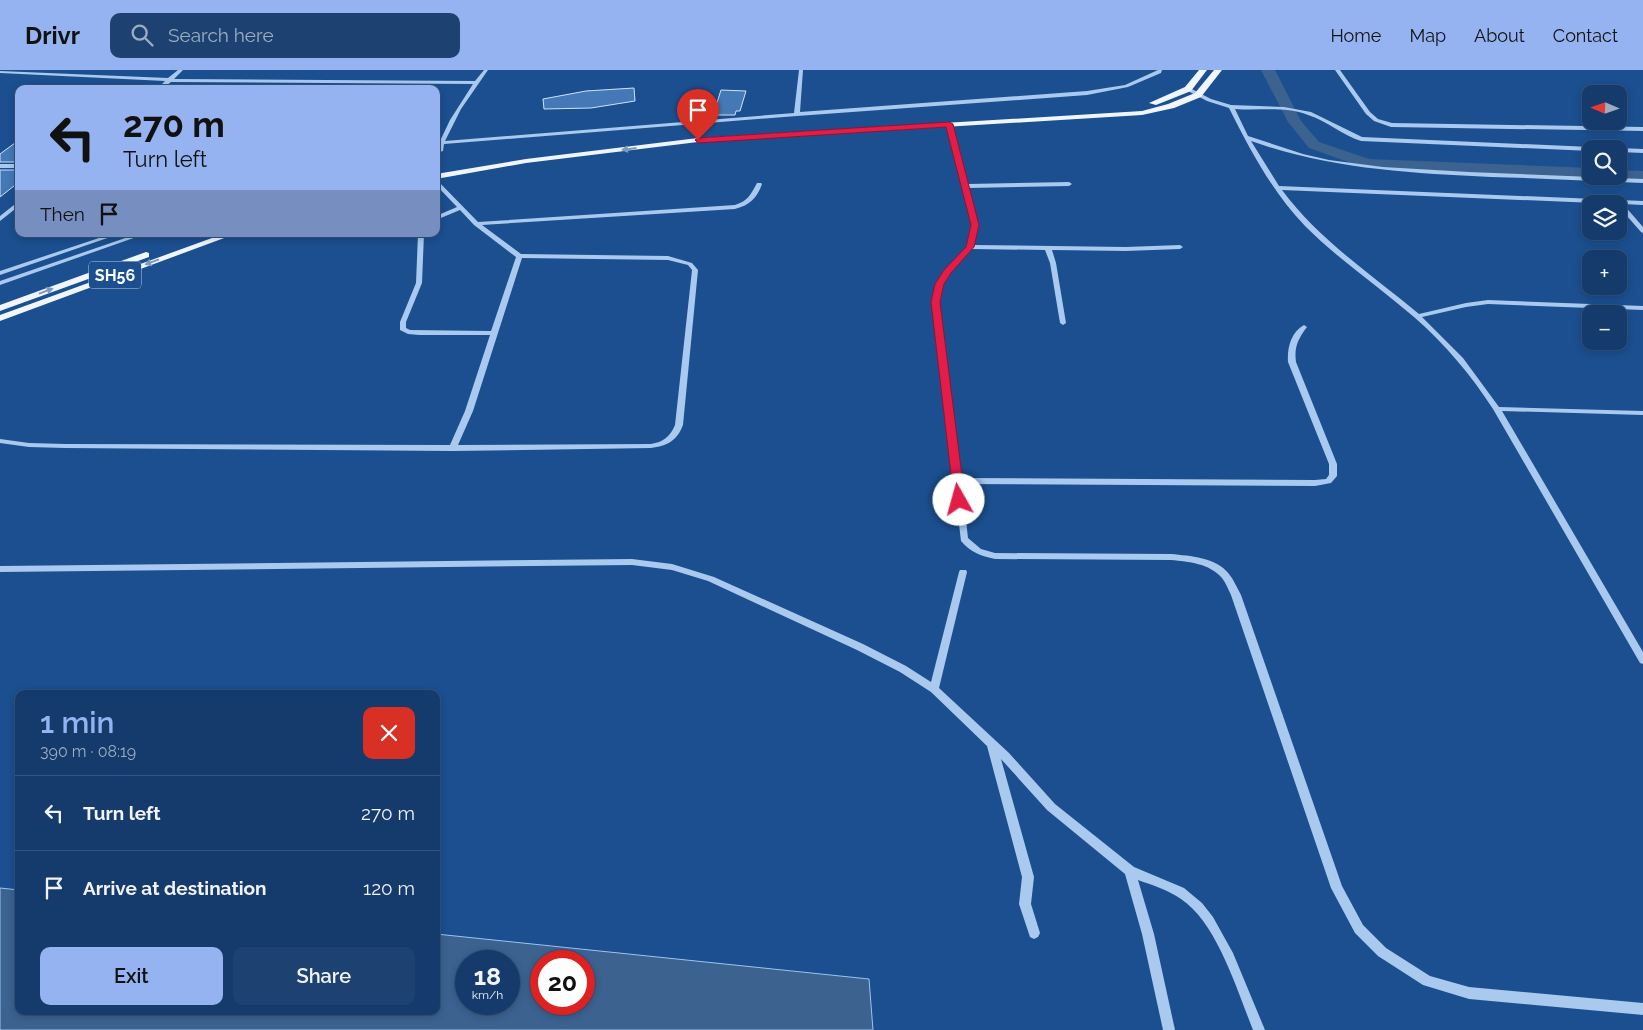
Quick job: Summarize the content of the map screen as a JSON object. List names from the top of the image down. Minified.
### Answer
{"streets":{"main road":["SH56"]},"north":"left","page":{"header":"Drivr","search":"Search here","nav":["Home","Map","About","Contact"],"map_buttons":["+","−"],"turn":["270 m","Turn left"],"then":"Then","heading":["1 min","390 m · 08:19"],"list":[{"name":"Turn left","value":"270 m"},{"name":"Arrive at destination","value":"120 m"}],"buttons":["Exit","Share"],"speed":"18 km/h","limit":"20"}}
